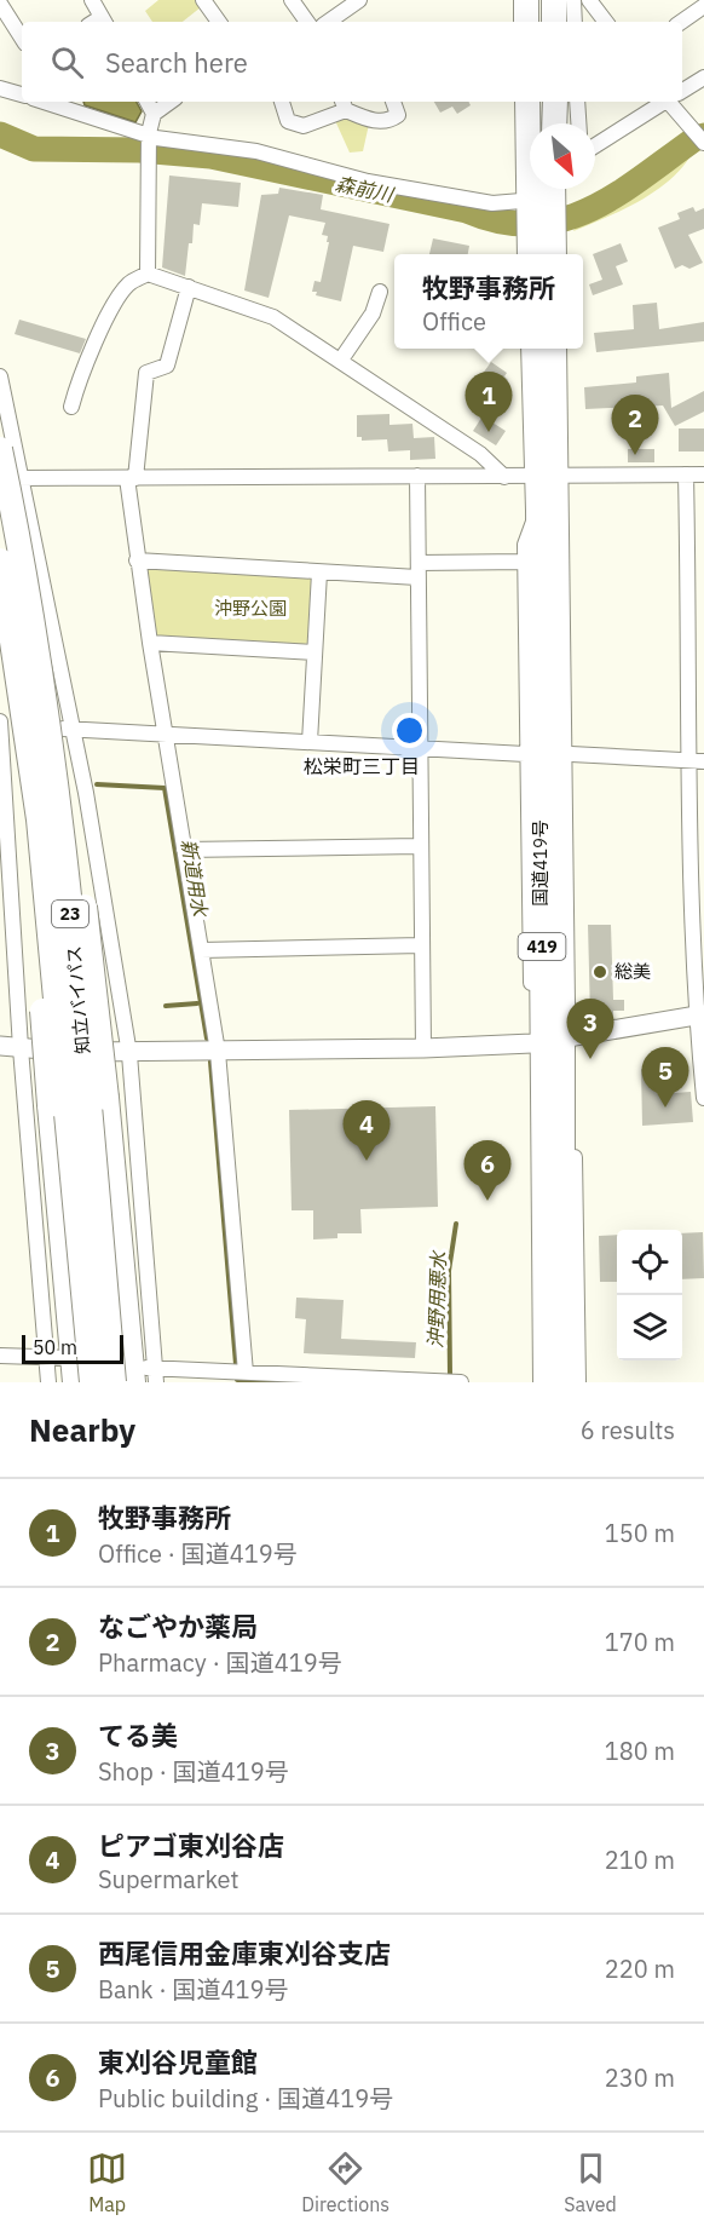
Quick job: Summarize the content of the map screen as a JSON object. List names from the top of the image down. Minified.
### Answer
{"streets":{"highway":["国道419号","23","419","知立バイパス"]},"districts":["松栄町三丁目"],"water":["森前川","新道用水","沖野用悪水"],"parks":["沖野公園"],"places":["総美"],"scale_bar":"50 m","north":"bottom right","page":{"search":"Search here","popup":["牧野事務所","Office"],"pins":["1","2","3","5","4","6"],"scale":"50 m","heading":["Nearby","6 results"],"list":[{"mark":"1","name":"牧野事務所","note":"Office · 国道419号","value":"150 m"},{"mark":"2","name":"なごやか薬局","note":"Pharmacy · 国道419号","value":"170 m"},{"mark":"3","name":"てる美","note":"Shop · 国道419号","value":"180 m"},{"mark":"4","name":"ピアゴ東刈谷店","note":"Supermarket","value":"210 m"},{"mark":"5","name":"西尾信用金庫東刈谷支店","note":"Bank · 国道419号","value":"220 m"},{"mark":"6","name":"東刈谷児童館","note":"Public building · 国道419号","value":"230 m"}],"nav":["Map","Directions","Saved"]}}
